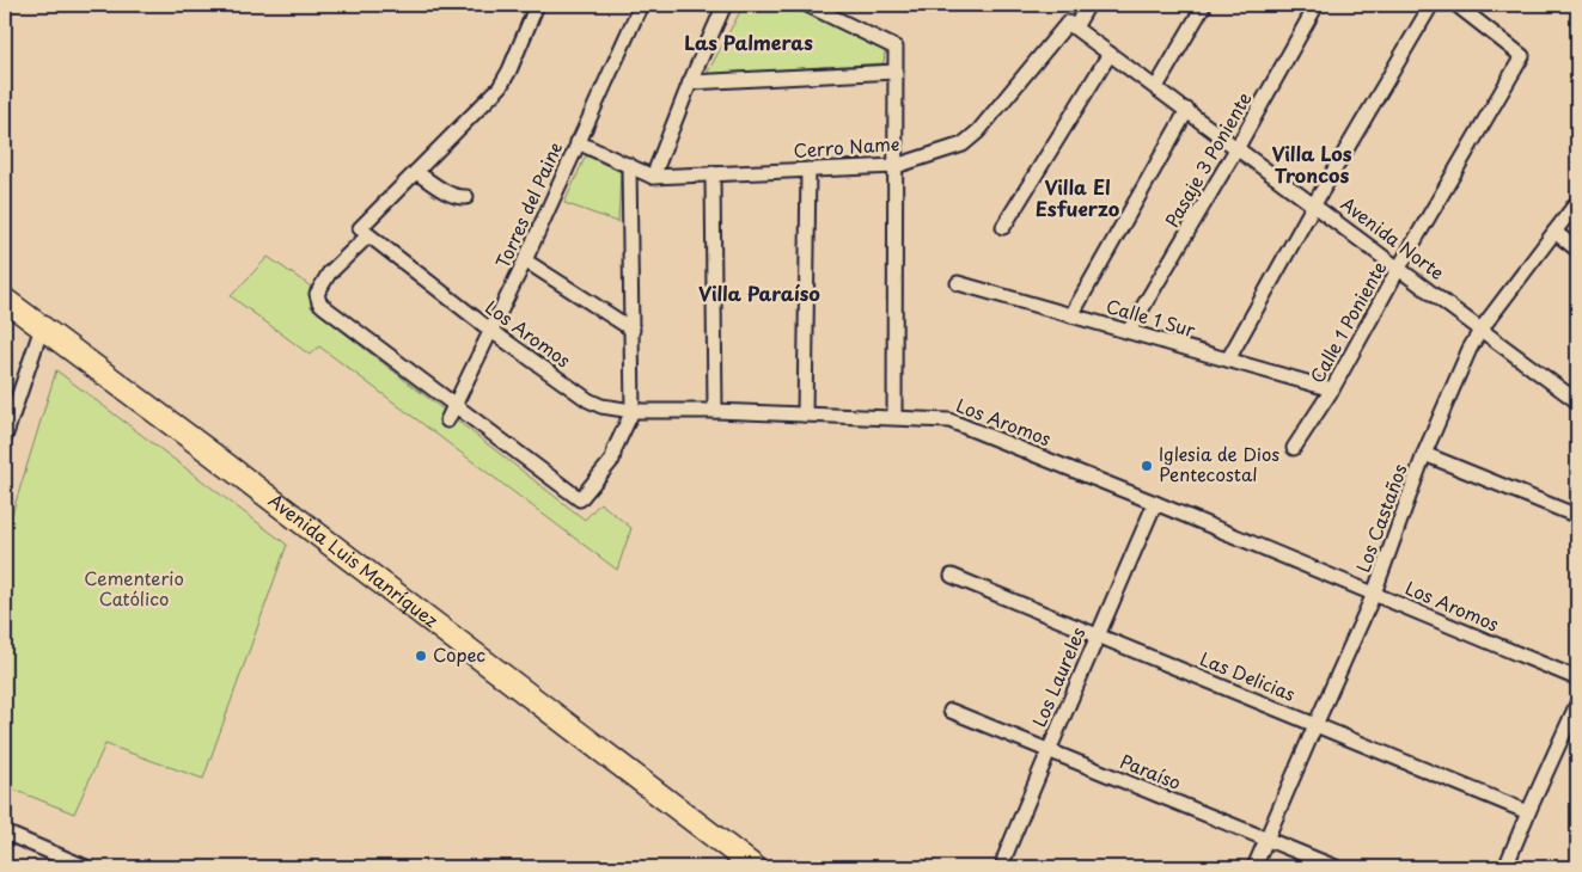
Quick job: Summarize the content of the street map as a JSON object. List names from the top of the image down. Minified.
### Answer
{"streets":{"main road":["Avenida Luis Manríquez"],"street":["Cerro Name","Pasaje 3 Poniente","Torres del Paine","Avenida Norte","Calle 1 Sur","Calle 1 Poniente","Los Aromos","Los Castaños","Los Laureles","Las Delicias","Paraíso"]},"crossings":[["Cerro Name","Torres del Paine"],["Cerro Name","Avenida Norte"],["Pasaje 3 Poniente","Avenida Norte"],["Pasaje 3 Poniente","Calle 1 Sur"],["Torres del Paine","Los Aromos"],["Avenida Norte","Calle 1 Poniente"],["Avenida Norte","Los Castaños"],["Calle 1 Sur","Calle 1 Poniente"],["Los Aromos","Los Castaños"],["Los Aromos","Los Laureles"],["Los Castaños","Las Delicias"],["Los Castaños","Paraíso"],["Los Laureles","Las Delicias"],["Los Laureles","Paraíso"]],"districts":["Las Palmeras","Villa Los Troncos","Villa El Esfuerzo","Villa Paraíso"],"parks":["Cementerio Católico"],"places":["Iglesia de Dios Pentecostal","Copec"]}
